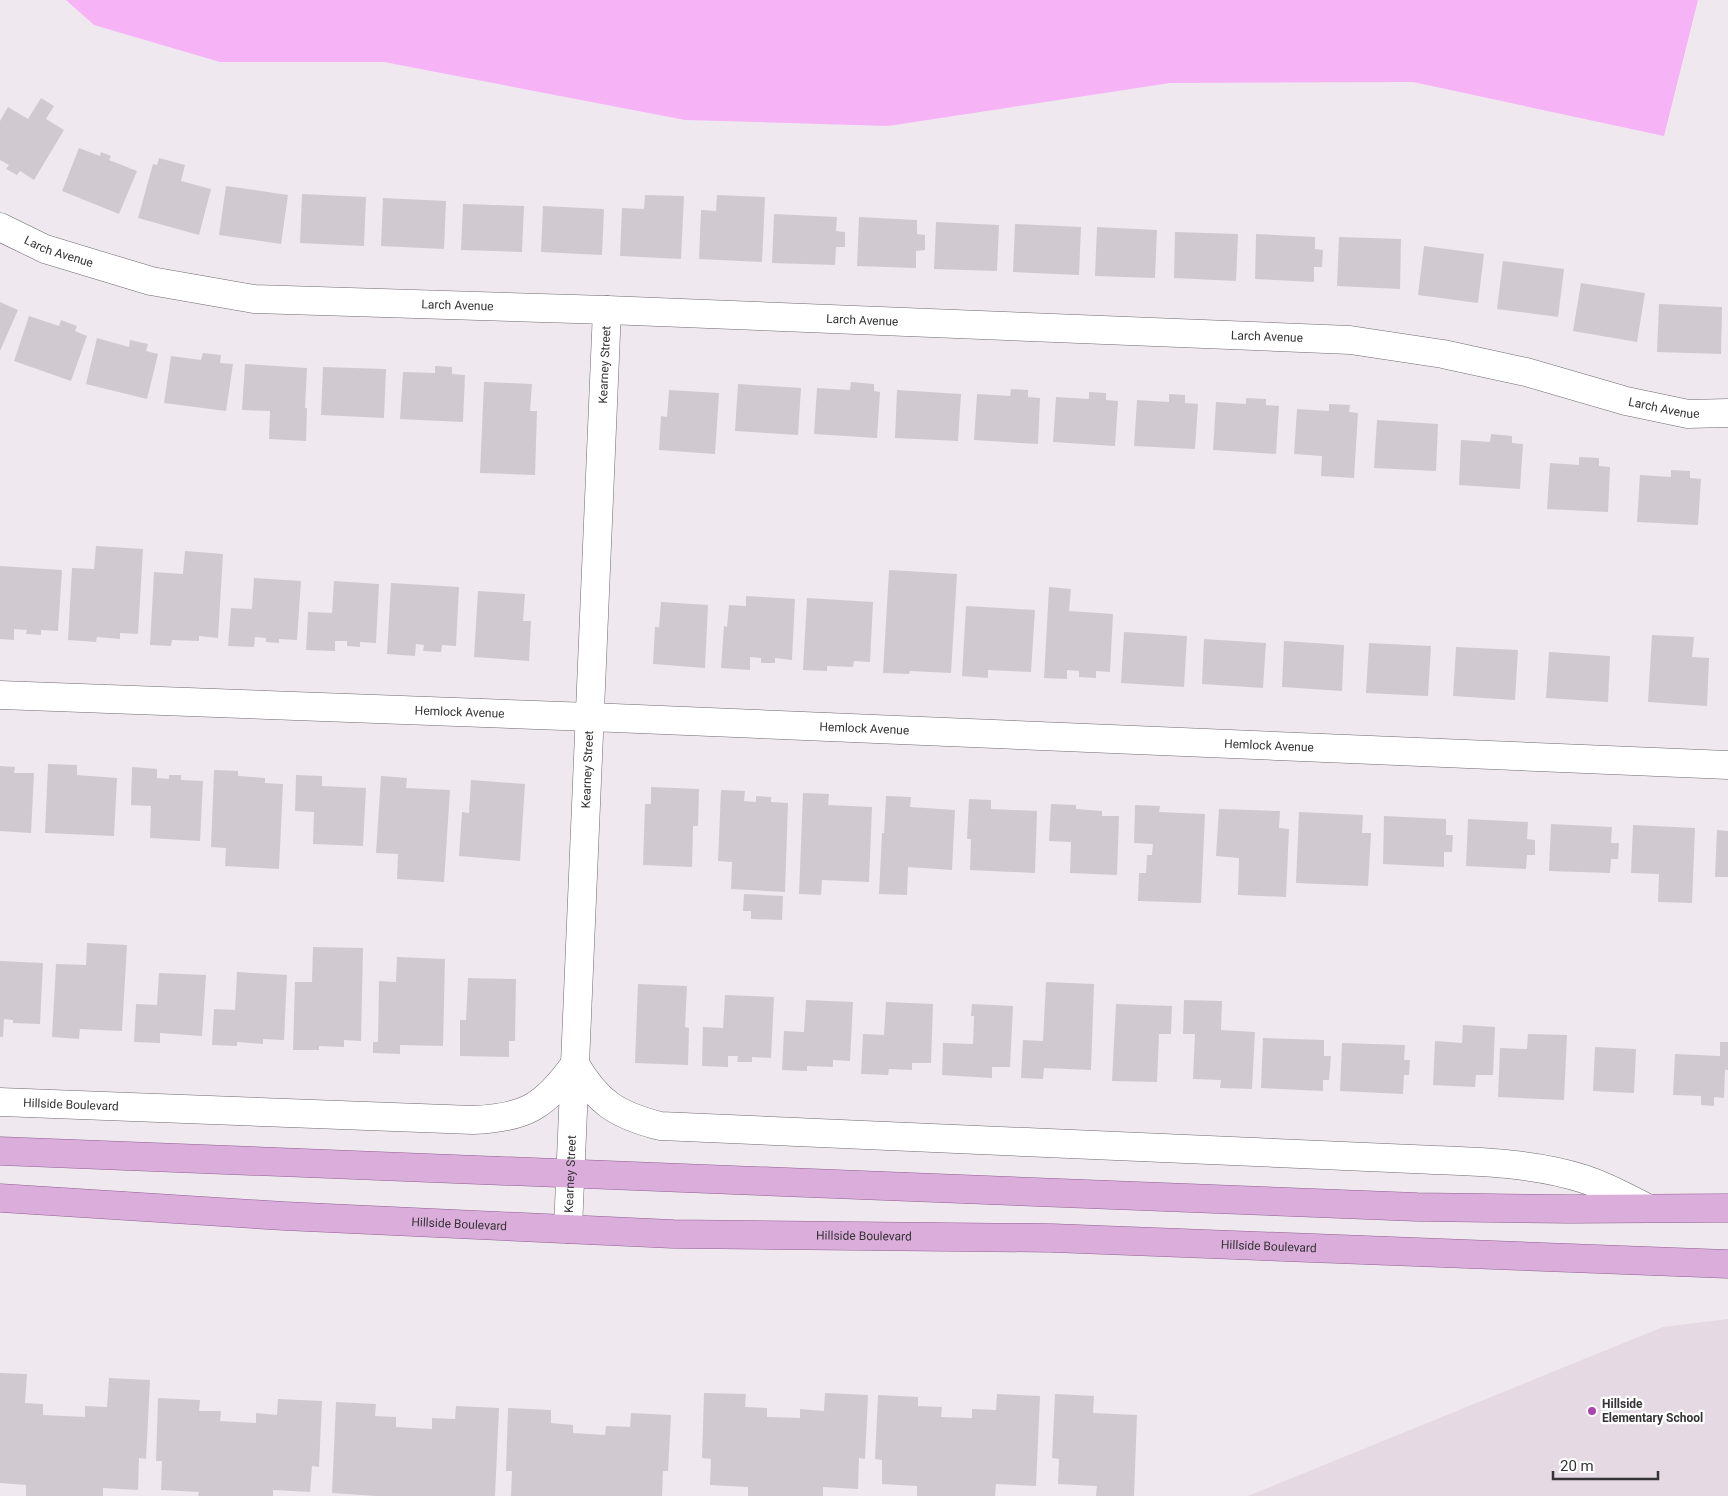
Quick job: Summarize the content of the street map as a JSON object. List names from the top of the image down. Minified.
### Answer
{"streets":{"main road":["Hillside Boulevard"],"street":["Larch Avenue","Kearney Street","Hemlock Avenue"]},"crossings":[["Larch Avenue","Kearney Street"],["Kearney Street","Hemlock Avenue"],["Kearney Street","Hillside Boulevard"]],"places":["Hillside Elementary School"],"scale_bar":"20 m"}
